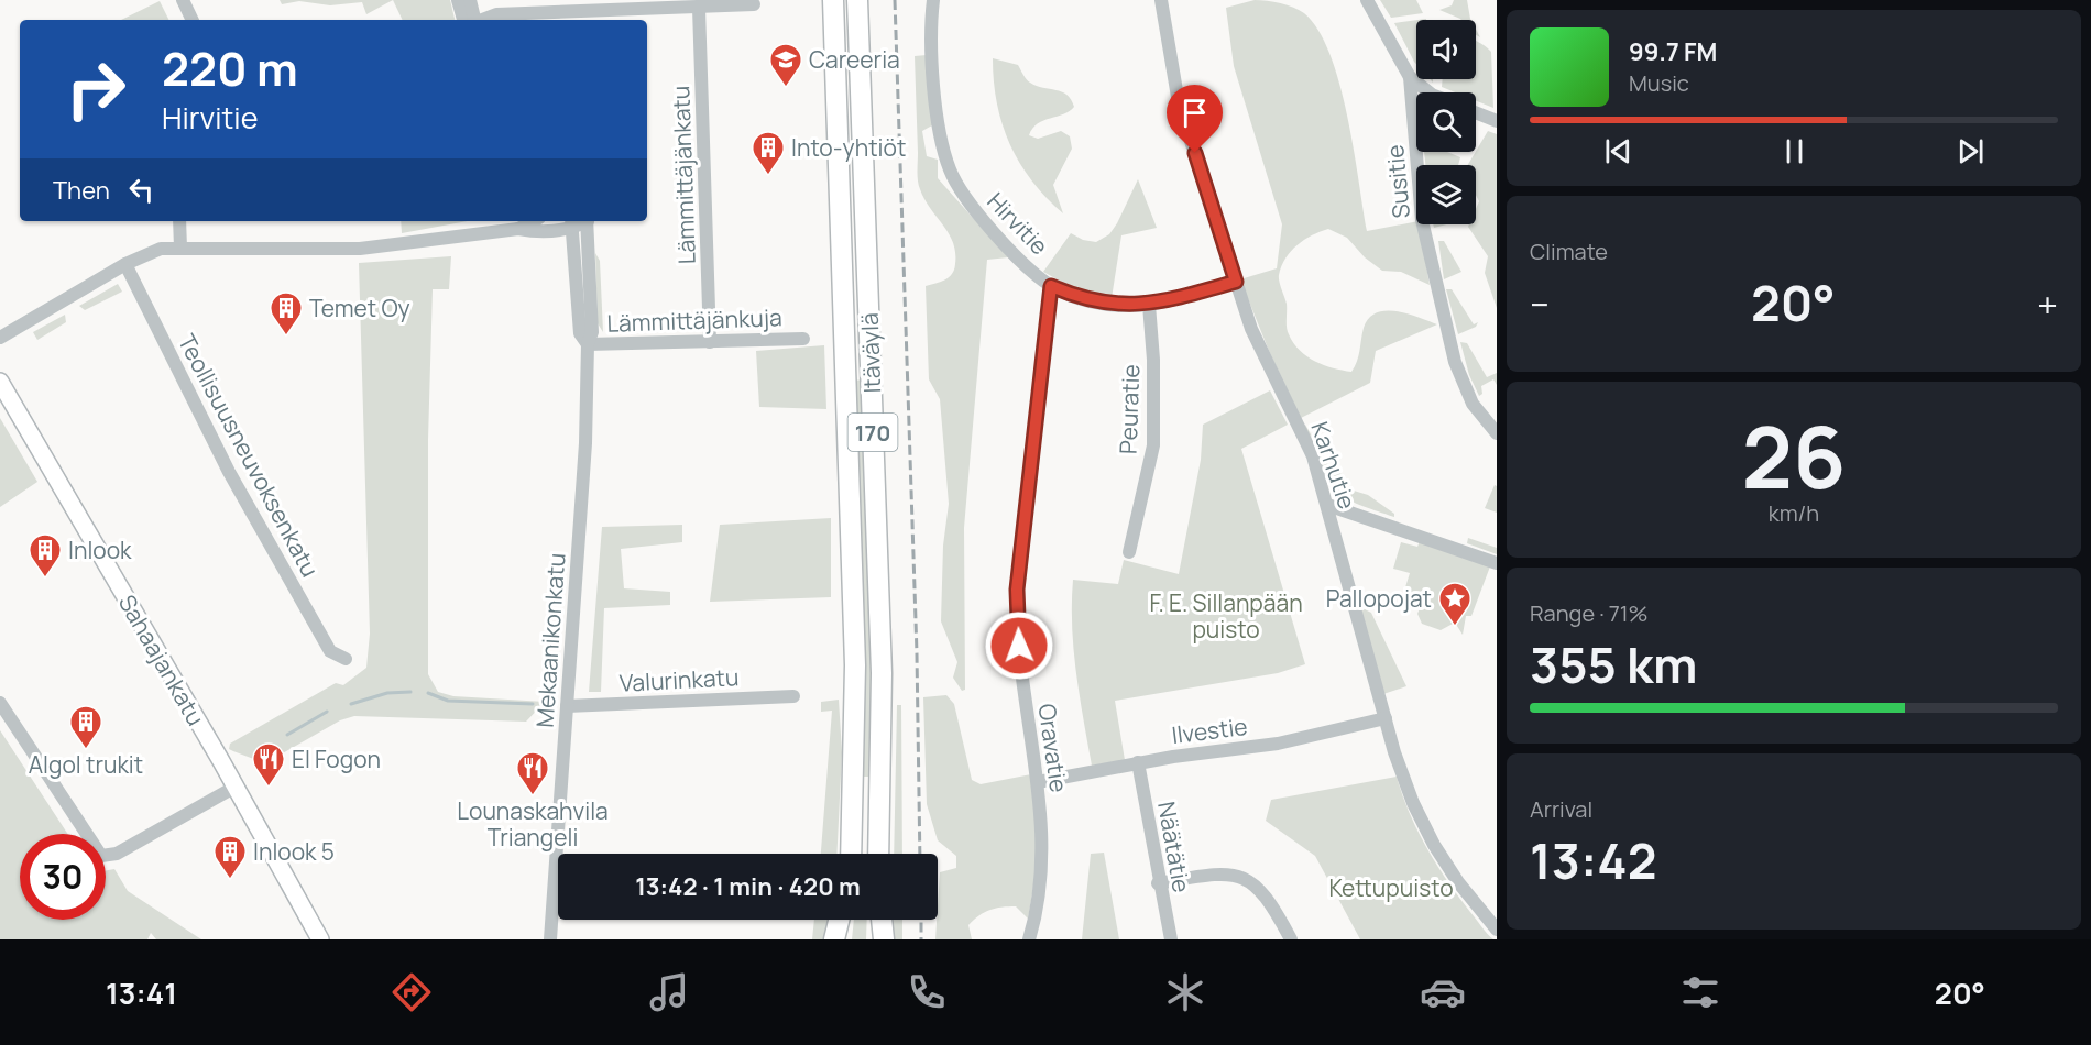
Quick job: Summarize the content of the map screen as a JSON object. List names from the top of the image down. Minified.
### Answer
{"streets":{"highway":["Itäväylä","170"],"main road":["Sahaajankatu"],"street":["Lämmittäjänkatu","Susitie","Hirvitie","Lämmittäjänkuja","Peuratie","Teollisuusneuvoksenkatu","Karhutie","Mekaanikonkatu","Valurinkatu","Ilvestie","Oravatie","Näätätie"]},"crossings":[["Lämmittäjänkatu","Lämmittäjänkuja"],["Hirvitie","Peuratie"],["Hirvitie","Karhutie"],["Hirvitie","Oravatie"],["Lämmittäjänkuja","Mekaanikonkatu"],["Karhutie","Ilvestie"],["Mekaanikonkatu","Valurinkatu"],["Ilvestie","Oravatie"],["Ilvestie","Näätätie"]],"parks":["F. E. Sillanpään puisto","Kettupuisto"],"places":{"school or university":["Careeria"],"building":["Into-yhtiöt","Temet Oy","Inlook","Algol trukit","Inlook 5"],"place":["Pallopojat"],"restaurant":["El Fogon","Lounaskahvila Triangeli"]},"page":{"turn":["220 m","Hirvitie"],"song":["99.7 FM","Music"],"then":"Then","tile":["Climate",["26","km/h"],["Range · 71%","355 km"],["Arrival","13:42"]],"heat":["−","20°","+"],"limit":"30","trip":"13:42 · 1 min · 420 m","tabs":["13:41","20°"]}}
